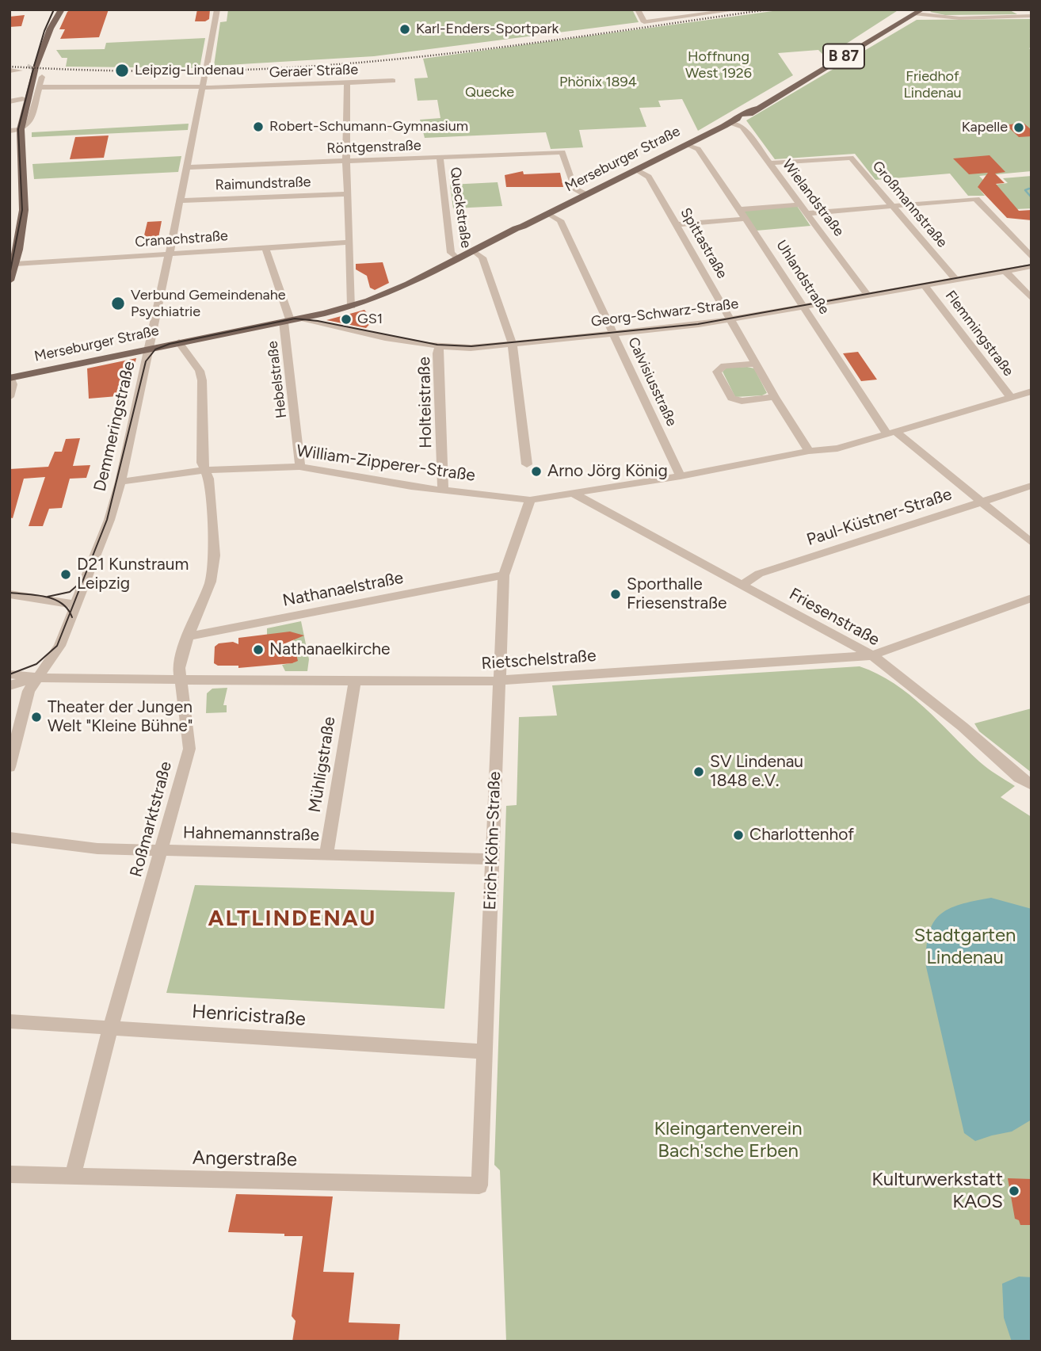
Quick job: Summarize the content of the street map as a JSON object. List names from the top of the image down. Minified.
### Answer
{"streets":{"main road":["B 87","Merseburger Straße"],"street":["Geraer Straße","Röntgenstraße","Raimundstraße","Wielandstraße","Großmannstraße","Queckstraße","Cranachstraße","Spittastraße","Uhlandstraße","Georg-Schwarz-Straße","Flemmingstraße","Hebelstraße","Calvisiusstraße","Holteistraße","Demmeringstraße","William-Zipperer-Straße","Paul-Küstner-Straße","Nathanaelstraße","Friesenstraße","Rietschelstraße","Mühligstraße","Roßmarktstraße","Hahnemannstraße","Erich-Köhn-Straße","Henricistraße","Angerstraße"]},"crossings":[["Geraer Straße","Demmeringstraße"],["Röntgenstraße","Merseburger Straße"],["Röntgenstraße","Queckstraße"],["Röntgenstraße","Demmeringstraße"],["Merseburger Straße","Wielandstraße"],["Merseburger Straße","Queckstraße"],["Merseburger Straße","Spittastraße"],["Merseburger Straße","Uhlandstraße"],["Merseburger Straße","Georg-Schwarz-Straße"],["Merseburger Straße","Hebelstraße"],["Merseburger Straße","Calvisiusstraße"],["Merseburger Straße","Demmeringstraße"],["Merseburger Straße","Roßmarktstraße"],["Raimundstraße","Demmeringstraße"],["Wielandstraße","Großmannstraße"],["Wielandstraße","Georg-Schwarz-Straße"],["Großmannstraße","Georg-Schwarz-Straße"],["Cranachstraße","Hebelstraße"],["Cranachstraße","Demmeringstraße"],["Spittastraße","Georg-Schwarz-Straße"],["Spittastraße","William-Zipperer-Straße"],["Uhlandstraße","Georg-Schwarz-Straße"],["Uhlandstraße","William-Zipperer-Straße"],["Uhlandstraße","Paul-Küstner-Straße"],["Georg-Schwarz-Straße","Flemmingstraße"],["Georg-Schwarz-Straße","Calvisiusstraße"],["Georg-Schwarz-Straße","Holteistraße"],["Flemmingstraße","William-Zipperer-Straße"],["Hebelstraße","William-Zipperer-Straße"],["Calvisiusstraße","William-Zipperer-Straße"],["Holteistraße","William-Zipperer-Straße"],["Demmeringstraße","William-Zipperer-Straße"],["Demmeringstraße","Rietschelstraße"],["William-Zipperer-Straße","Friesenstraße"],["William-Zipperer-Straße","Roßmarktstraße"],["William-Zipperer-Straße","Erich-Köhn-Straße"],["Paul-Küstner-Straße","Friesenstraße"],["Nathanaelstraße","Roßmarktstraße"],["Nathanaelstraße","Erich-Köhn-Straße"],["Friesenstraße","Rietschelstraße"],["Rietschelstraße","Mühligstraße"],["Rietschelstraße","Roßmarktstraße"],["Rietschelstraße","Erich-Köhn-Straße"],["Mühligstraße","Hahnemannstraße"],["Roßmarktstraße","Hahnemannstraße"],["Roßmarktstraße","Henricistraße"],["Roßmarktstraße","Angerstraße"],["Hahnemannstraße","Erich-Köhn-Straße"],["Erich-Köhn-Straße","Henricistraße"],["Erich-Köhn-Straße","Angerstraße"]],"districts":["ALTLINDENAU"],"parks":["Hoffnung West 1926","Friedhof Lindenau","Phönix 1894","Quecke","Stadtgarten Lindenau","Kleingartenverein Bach'sche Erben"],"places":["Karl-Enders-Sportpark","Leipzig-Lindenau","Robert-Schumann-Gymnasium","Kapelle","Verbund Gemeindenahe Psychiatrie","GS1","Arno Jörg König","D21 Kunstraum Leipzig","Sporthalle Friesenstraße","Nathanaelkirche","Theater der Jungen Welt \"Kleine Bühne\"","SV Lindenau 1848 e.V.","Charlottenhof","Kulturwerkstatt KAOS"]}
